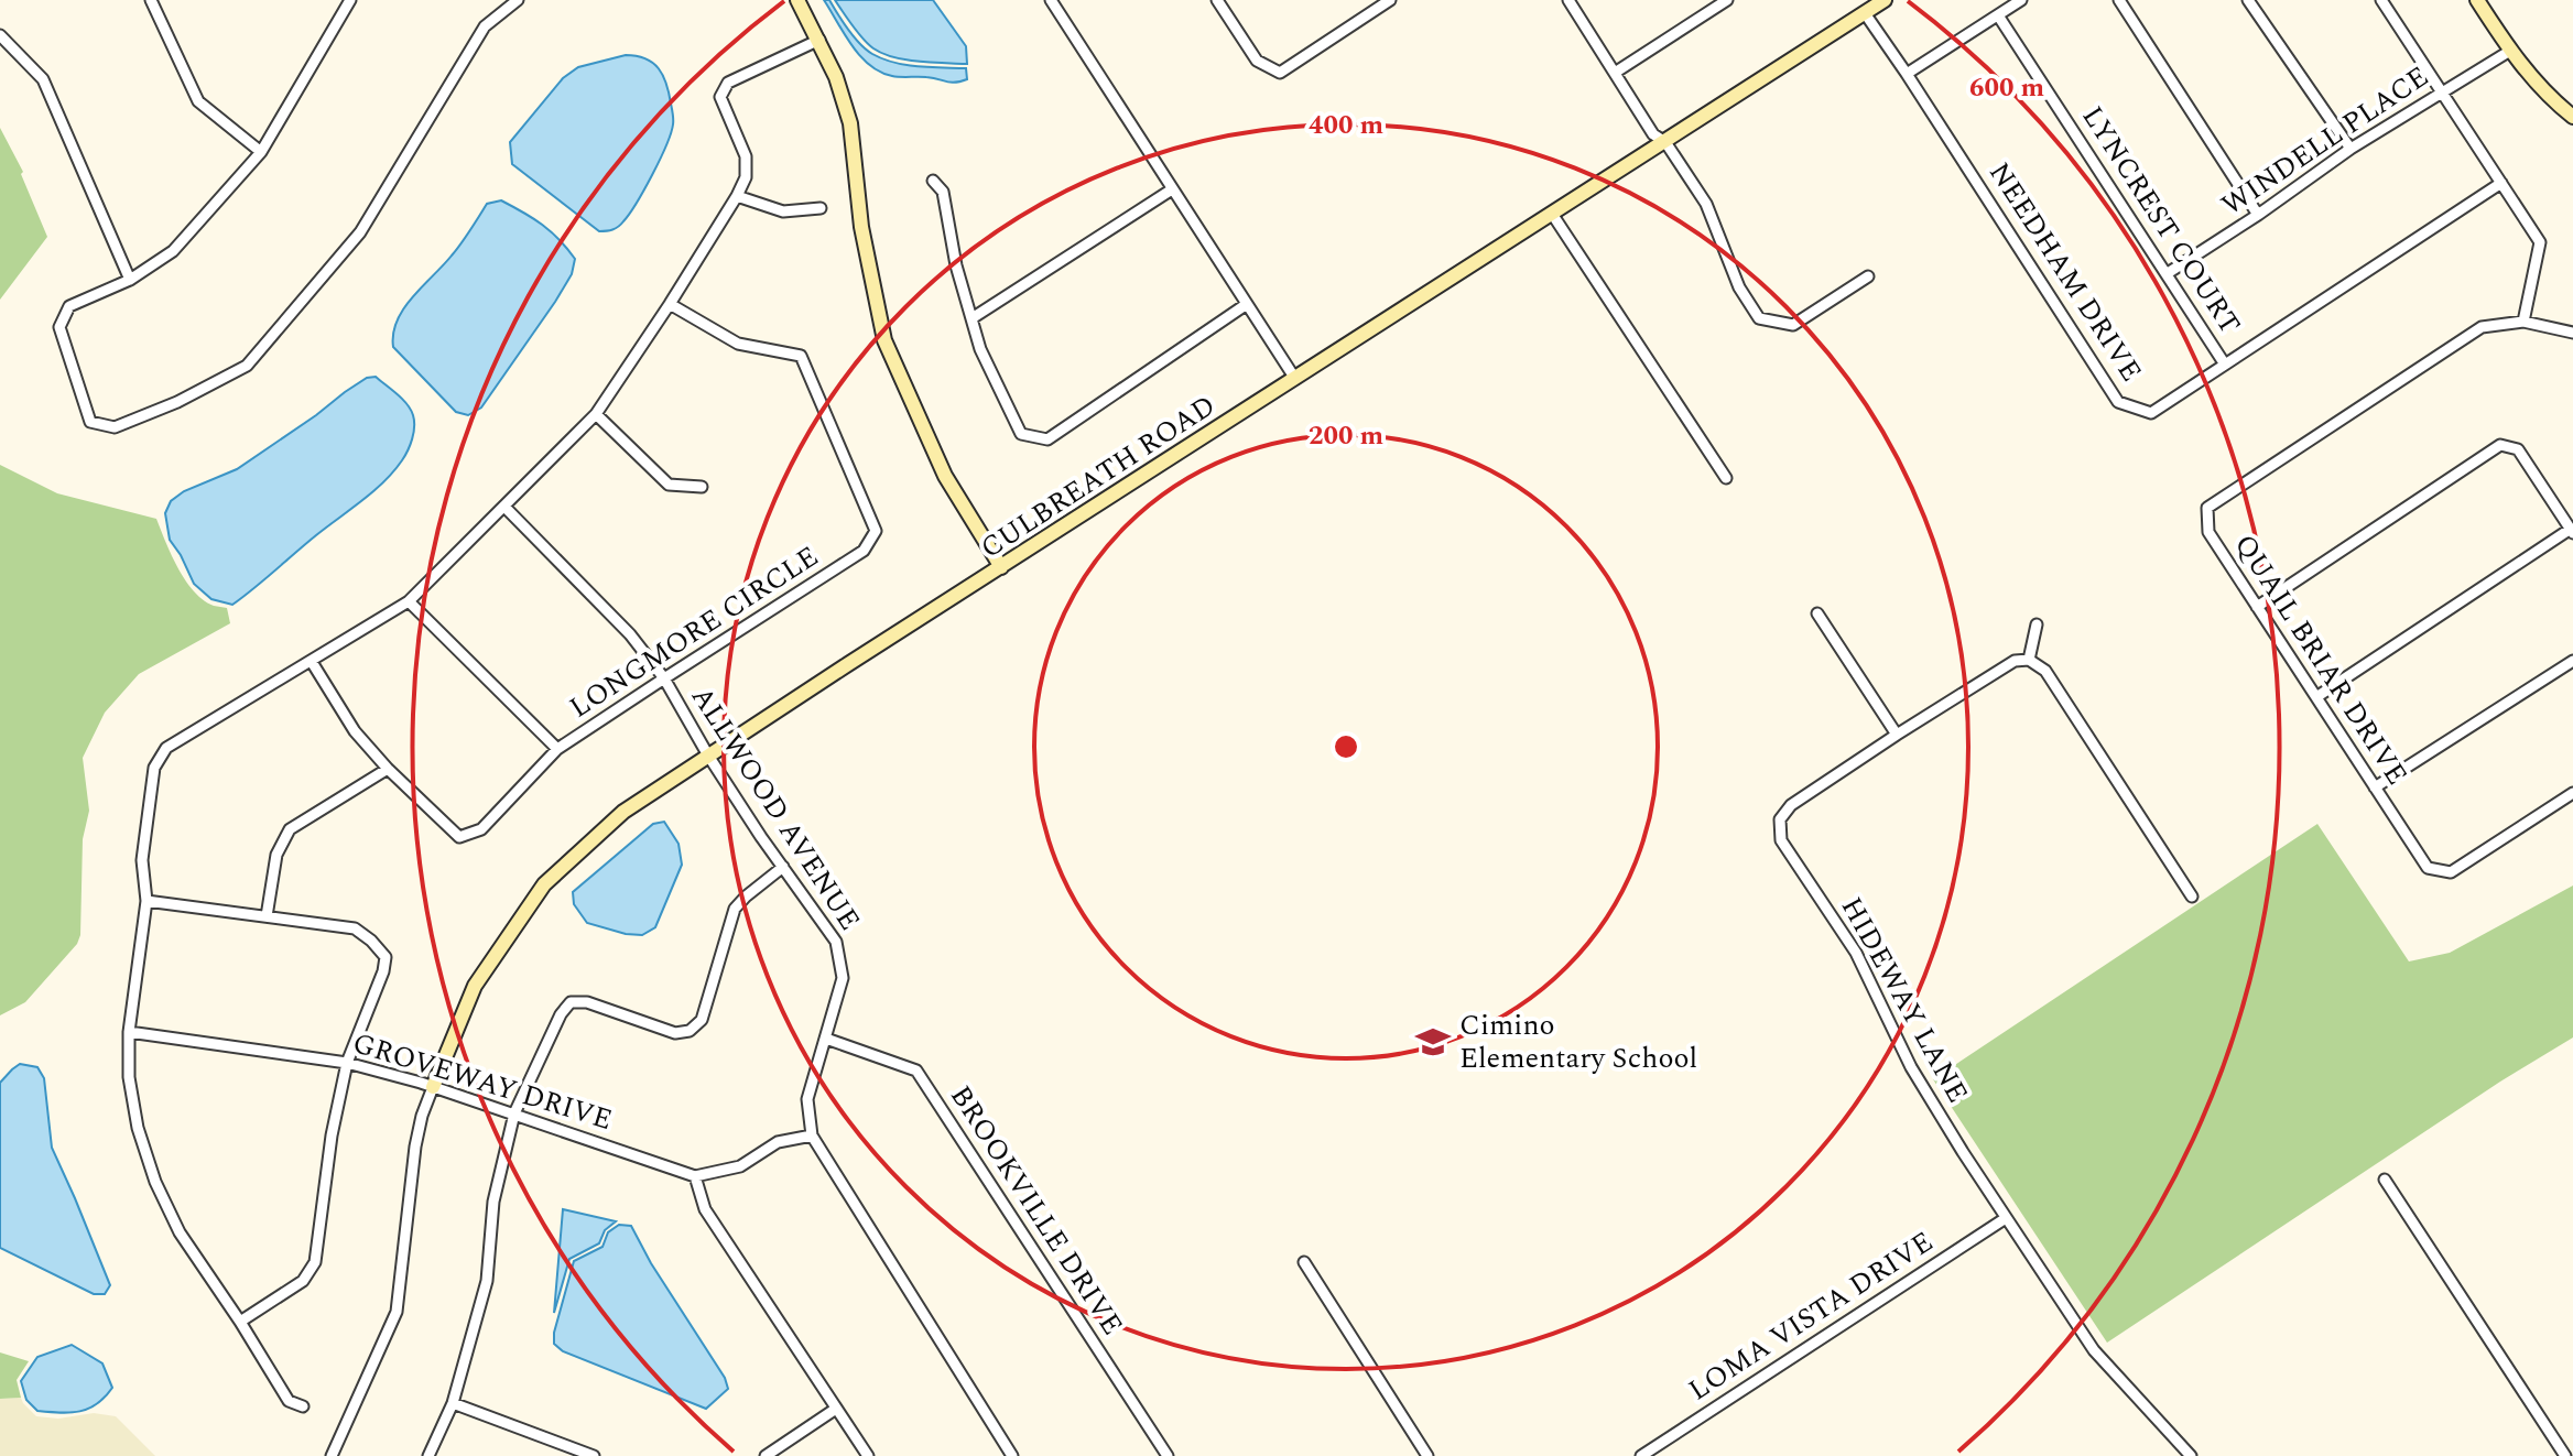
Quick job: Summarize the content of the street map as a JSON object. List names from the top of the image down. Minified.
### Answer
{"streets":{"street":["WINDELL PLACE","LYNCREST COURT","NEEDHAM DRIVE","CULBREATH ROAD","LONGMORE CIRCLE","QUAIL BRIAR DRIVE","ALLWOOD AVENUE","HIDEWAY LANE","GROVEWAY DRIVE","BROOKVILLE DRIVE","LOMA VISTA DRIVE"]},"crossings":[["WINDELL PLACE","LYNCREST COURT"],["LYNCREST COURT","NEEDHAM DRIVE"],["NEEDHAM DRIVE","CULBREATH ROAD"],["CULBREATH ROAD","ALLWOOD AVENUE"],["CULBREATH ROAD","GROVEWAY DRIVE"],["LONGMORE CIRCLE","ALLWOOD AVENUE"],["ALLWOOD AVENUE","BROOKVILLE DRIVE"],["HIDEWAY LANE","LOMA VISTA DRIVE"]],"places":{"school or university":["Cimino Elementary School"]},"rings":["600 m","400 m","200 m"]}
